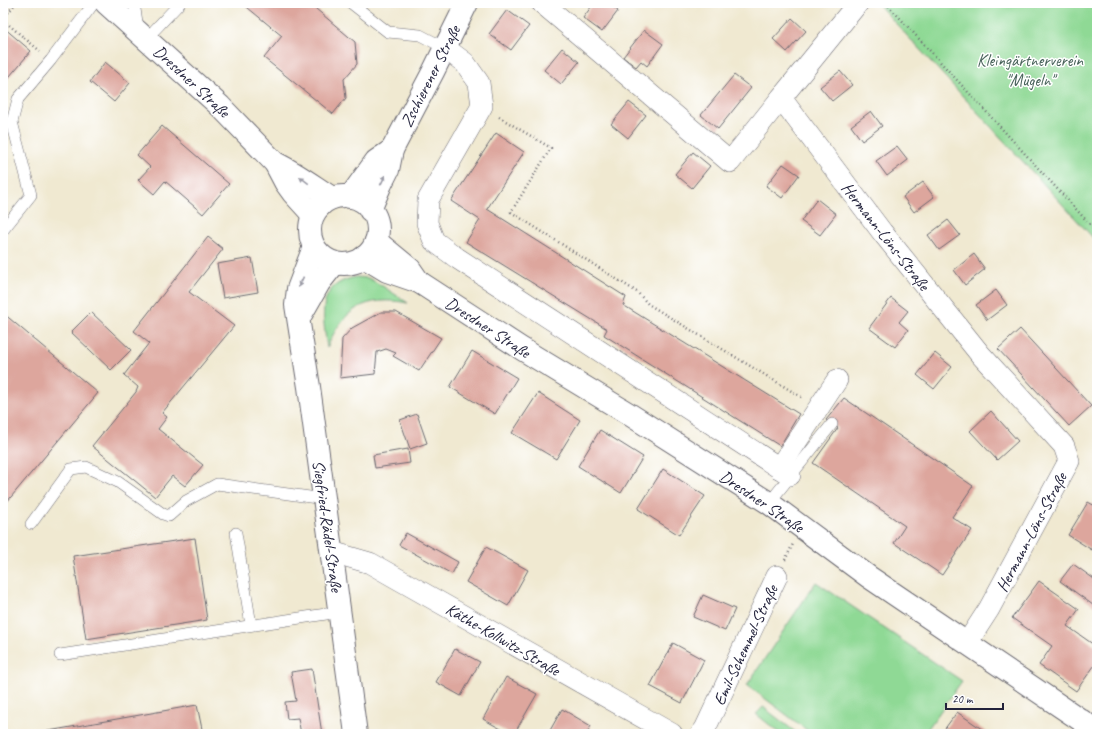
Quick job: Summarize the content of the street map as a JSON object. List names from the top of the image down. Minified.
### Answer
{"streets":{"street":["Zschierener Straße","Dresdner Straße","Hermann-Löns-Straße","Siegfried-Rädel-Straße","Käthe-Kollwitz-Straße","Emil-Schemmel-Straße"]},"crossings":[["Zschierener Straße","Dresdner Straße"],["Zschierener Straße","Siegfried-Rädel-Straße"],["Dresdner Straße","Hermann-Löns-Straße"],["Dresdner Straße","Siegfried-Rädel-Straße"],["Siegfried-Rädel-Straße","Käthe-Kollwitz-Straße"]],"parks":["Kleingärtnerverein \"Mügeln\""],"scale_bar":"20 m"}
